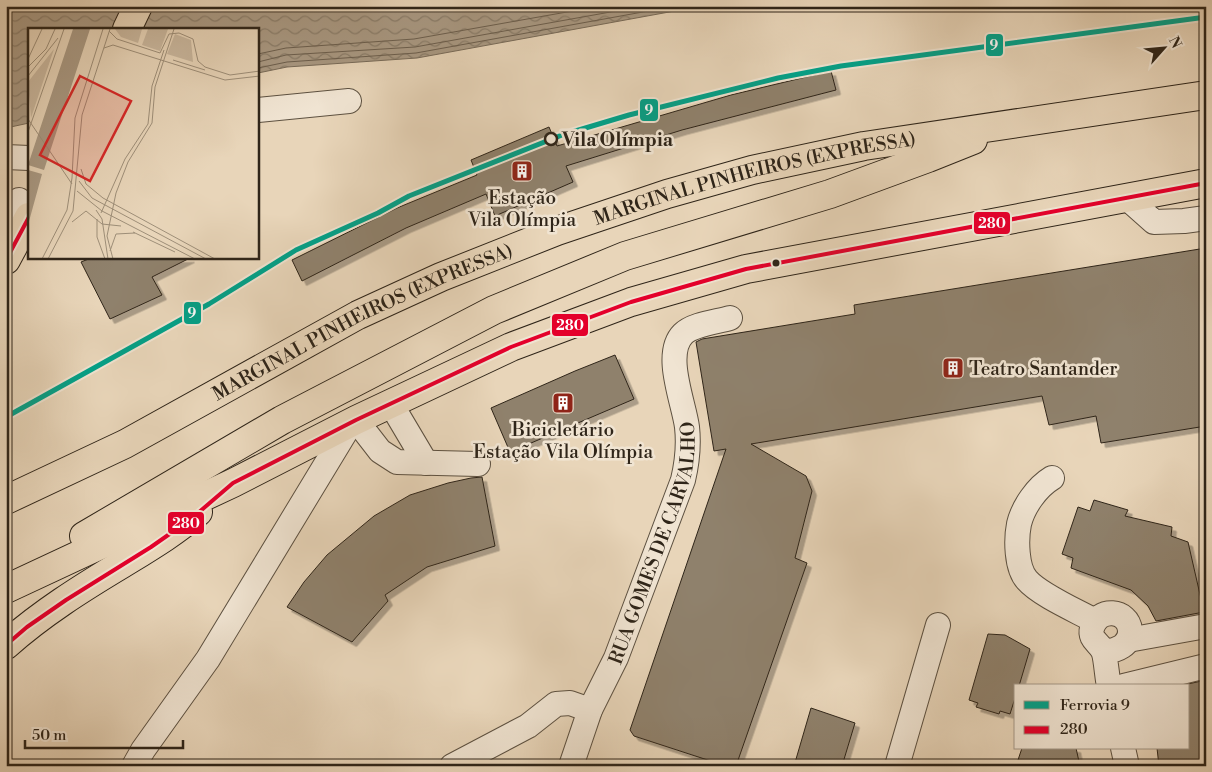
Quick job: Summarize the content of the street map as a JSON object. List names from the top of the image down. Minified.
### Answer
{"streets":{"highway":["MARGINAL PINHEIROS (EXPRESSA)"],"street":["RUA GOMES DE CARVALHO"]},"places":{"other":["Vila Olímpia"],"building":["Estação Vila Olímpia","Teatro Santander","Bicicletário Estação Vila Olímpia"]},"lines":["rail line 9","transit line 280"],"legend":["Ferrovia 9","280"],"scale_bar":"50 m","north":"top right"}
